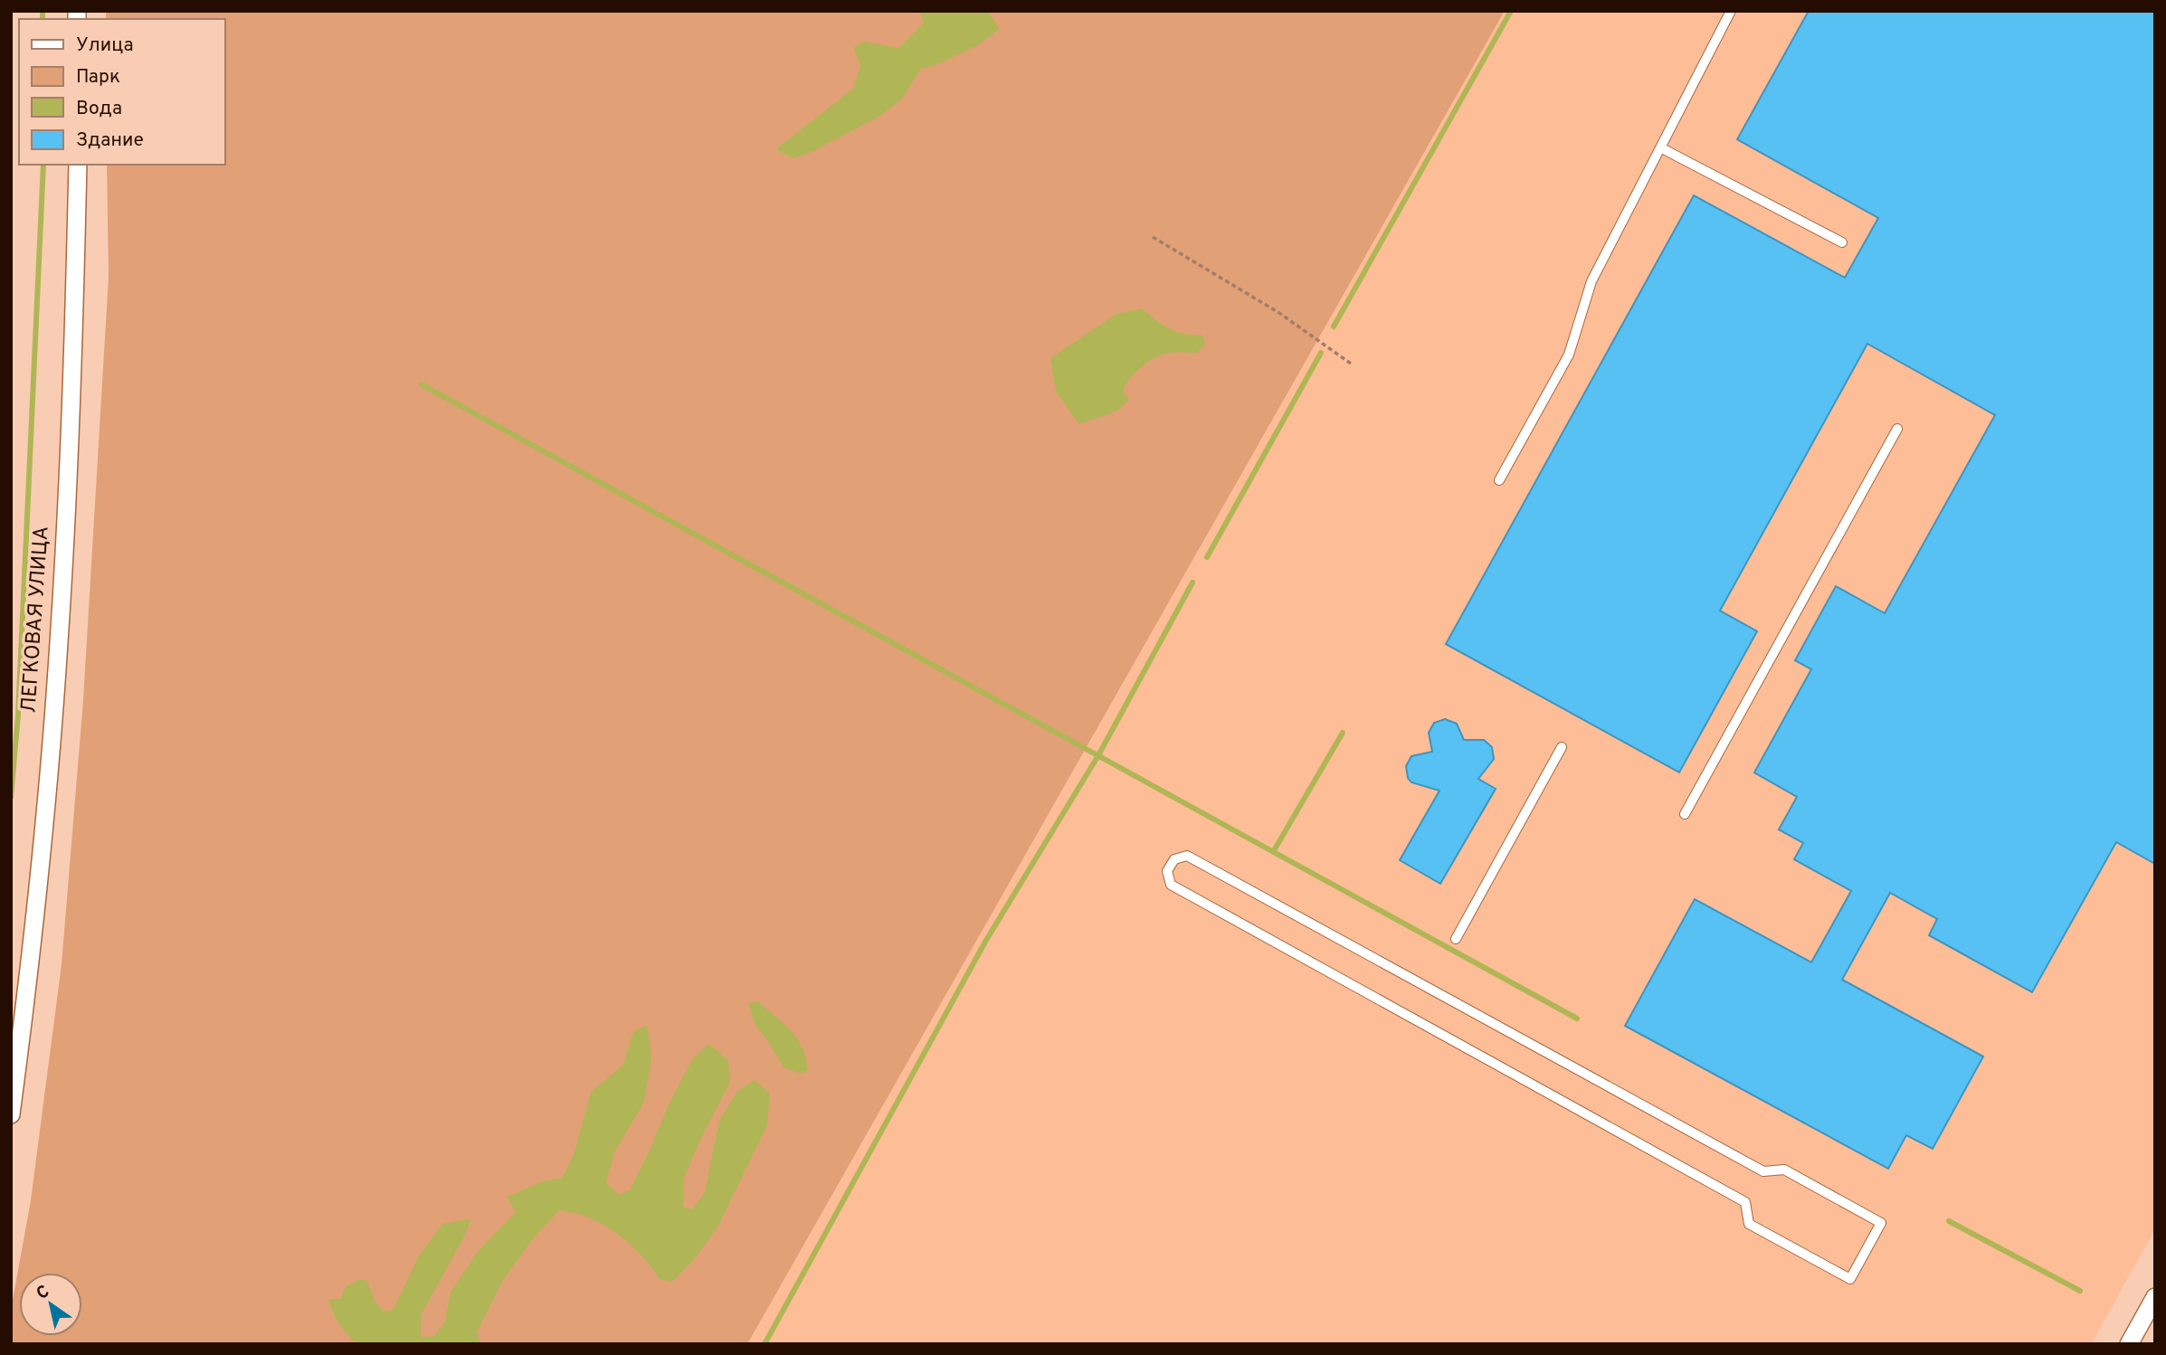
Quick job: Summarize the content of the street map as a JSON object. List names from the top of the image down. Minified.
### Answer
{"streets":{"street":["ЛЕГКОВАЯ УЛИЦА"]},"legend":["Улица","Парк","Вода","Здание"],"north":"top left"}
